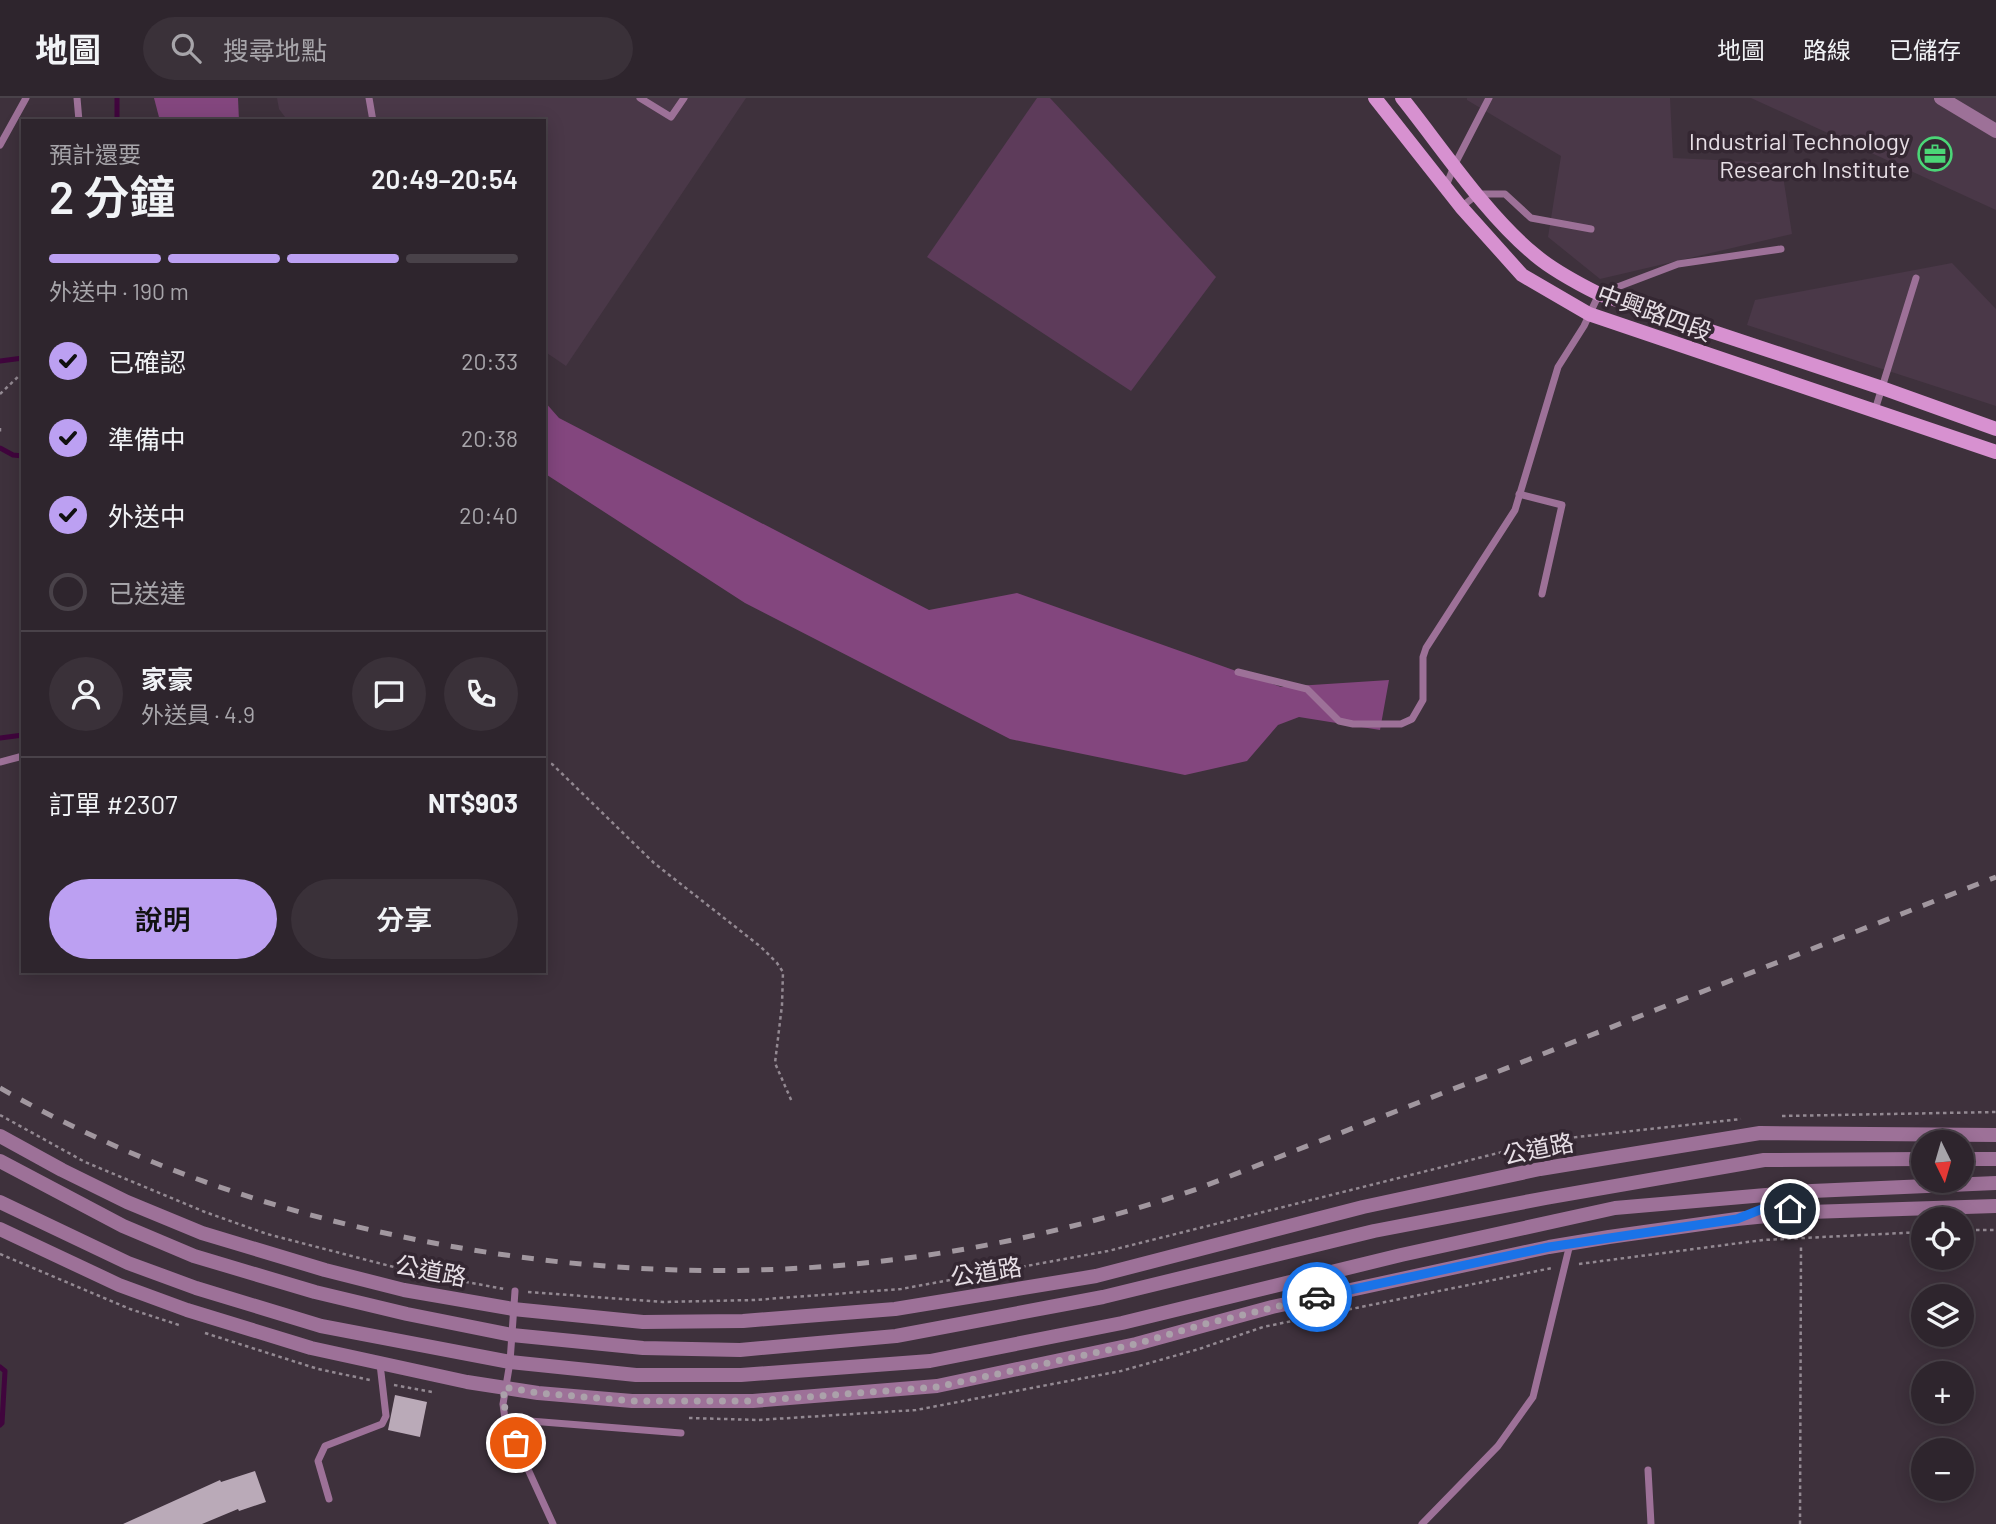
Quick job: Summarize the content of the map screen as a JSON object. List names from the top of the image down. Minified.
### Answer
{"streets":{"main road":["中興路四段"],"street":["公道路"]},"places":{"office":["Industrial Technology Research Institute"]},"north":"bottom","page":{"header":"地圖","search":"搜尋地點","nav":["地圖","路線","已儲存"],"heading":["2 分鐘","預計還要","20:49–20:54"],"panel":["家豪","外送員 · 4.9","訂單 #2307","NT$903"],"bar":"外送中 · 190 m","list":[["已確認","20:33"],["準備中","20:38"],["外送中","20:40"],"已送達"],"buttons":["說明","分享"],"map_buttons":["+","−"]}}
